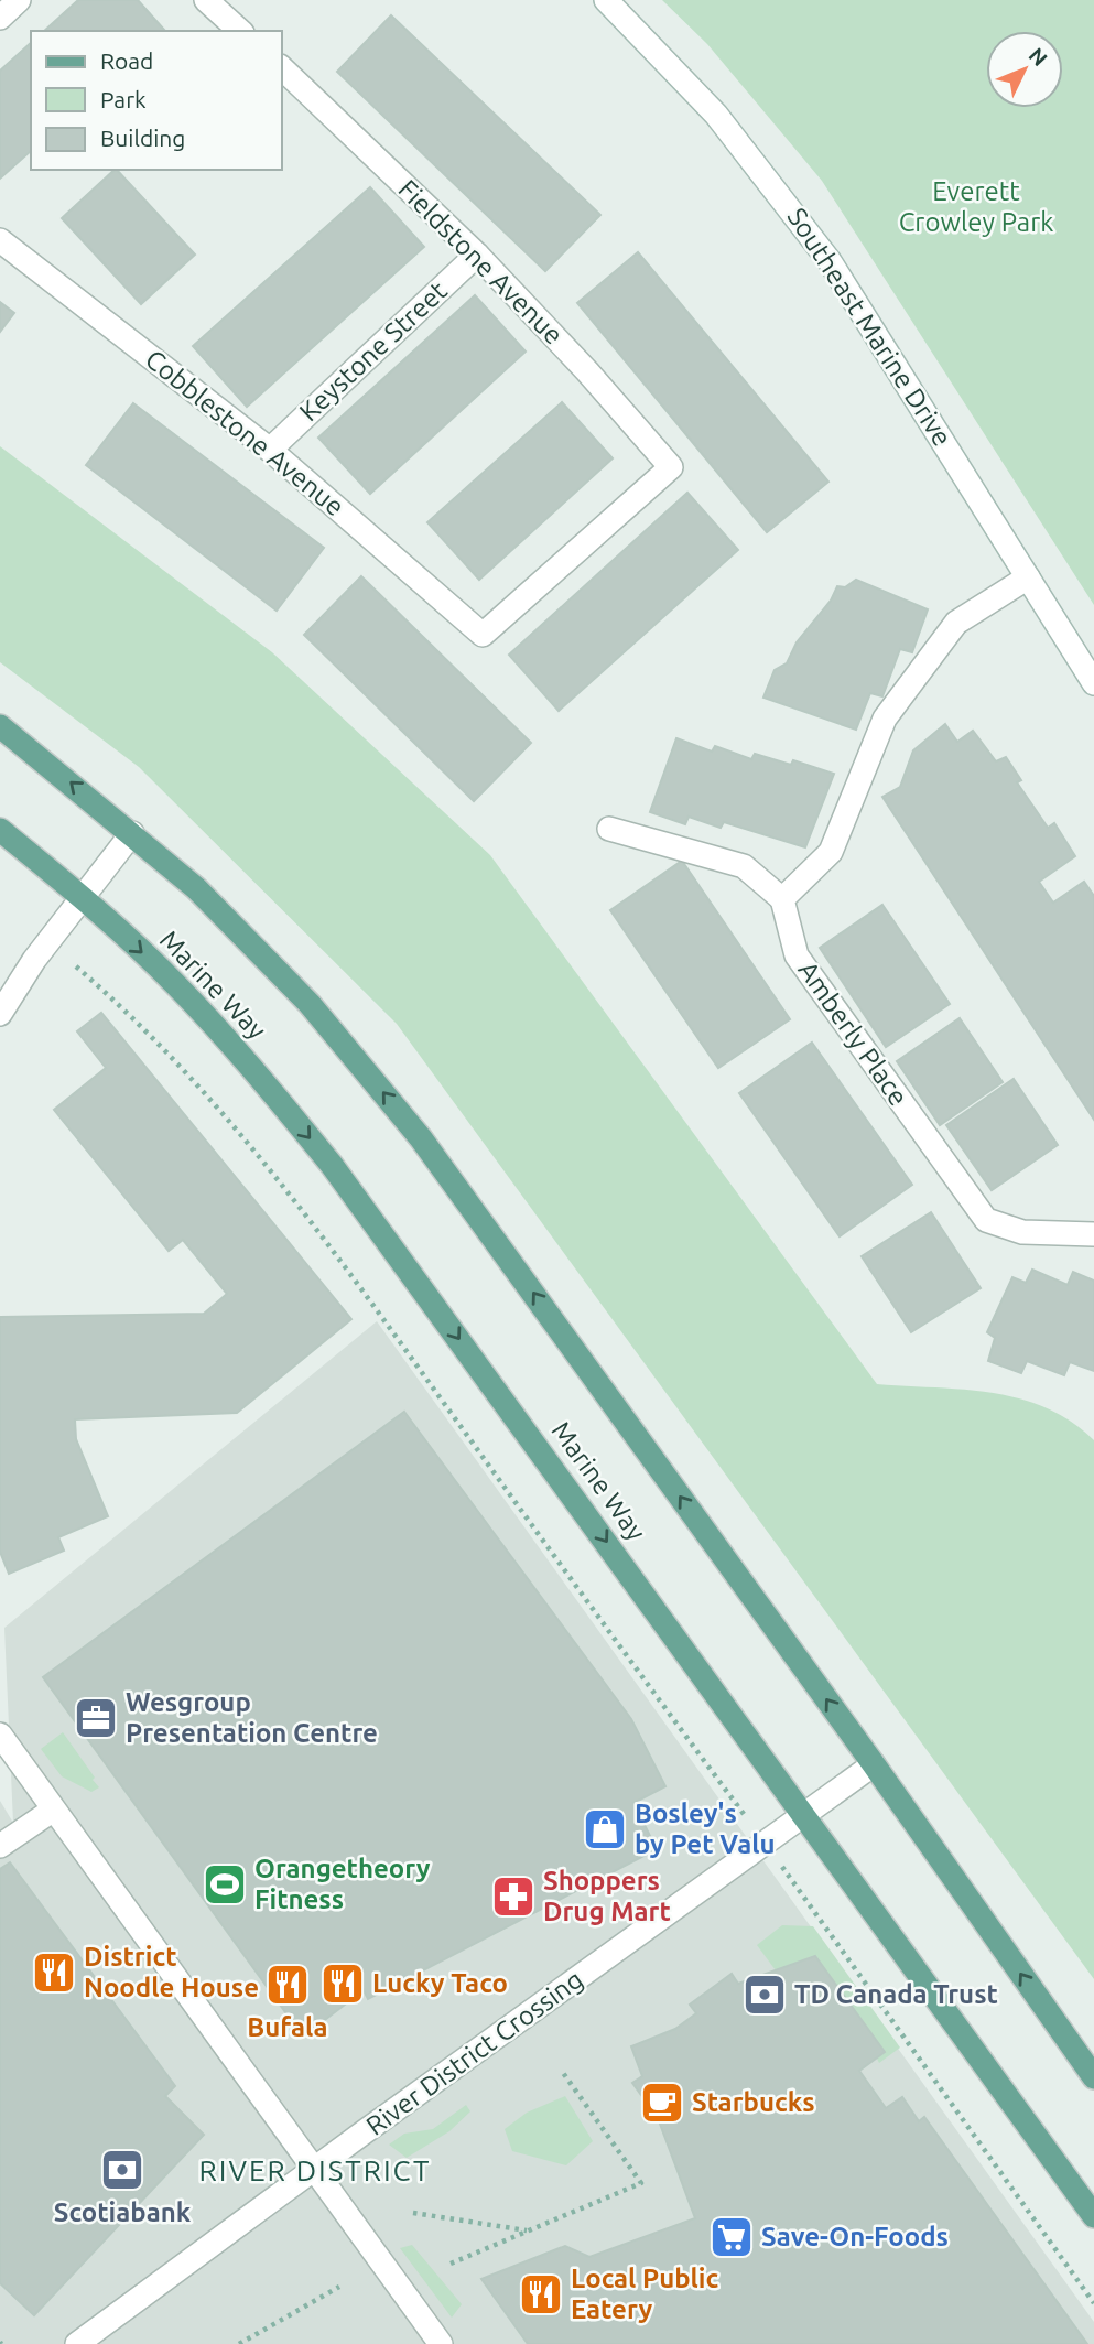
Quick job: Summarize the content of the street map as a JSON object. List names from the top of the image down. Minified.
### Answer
{"streets":{"main road":["Marine Way"],"street":["Fieldstone Avenue","Southeast Marine Drive","Keystone Street","Cobblestone Avenue","Amberly Place","River District Crossing"]},"crossings":[["Fieldstone Avenue","Keystone Street"],["Fieldstone Avenue","Cobblestone Avenue"],["Keystone Street","Cobblestone Avenue"],["Marine Way","River District Crossing"]],"districts":["RIVER DISTRICT"],"parks":["Everett Crowley Park"],"places":{"office":["Wesgroup Presentation Centre"],"shop":["Bosley's by Pet Valu"],"sports":["Orangetheory Fitness"],"pharmacy":["Shoppers Drug Mart"],"restaurant":["District Noodle House","Lucky Taco","Bufala","Local Public Eatery"],"bank":["TD Canada Trust","Scotiabank"],"cafe":["Starbucks"],"supermarket":["Save-On-Foods"]},"legend":["Road","Park","Building"],"north":"top right"}
